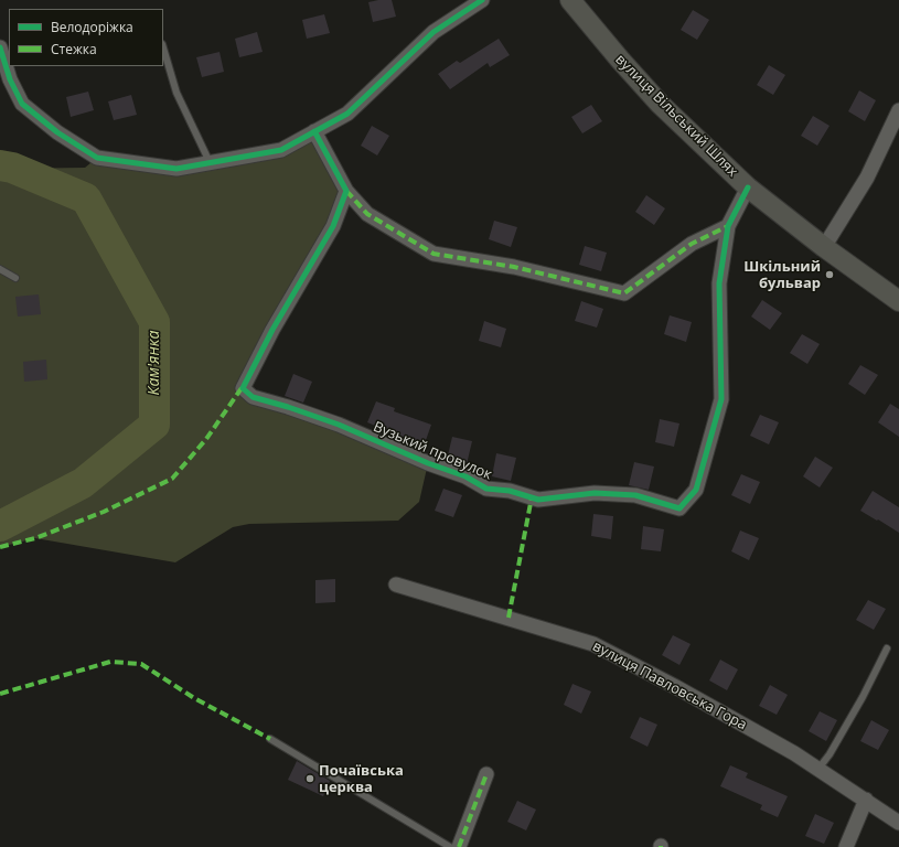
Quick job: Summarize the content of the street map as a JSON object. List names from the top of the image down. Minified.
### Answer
{"streets":{"street":["вулиця Вільський Шлях","Вузький провулок","вулиця Павловська Гора"]},"crossings":[["вулиця Вільський Шлях","Вузький провулок"]],"water":["Кам'янка"],"places":["Шкільний бульвар","Почаївська церква"],"legend":["Велодоріжка","Стежка"]}
